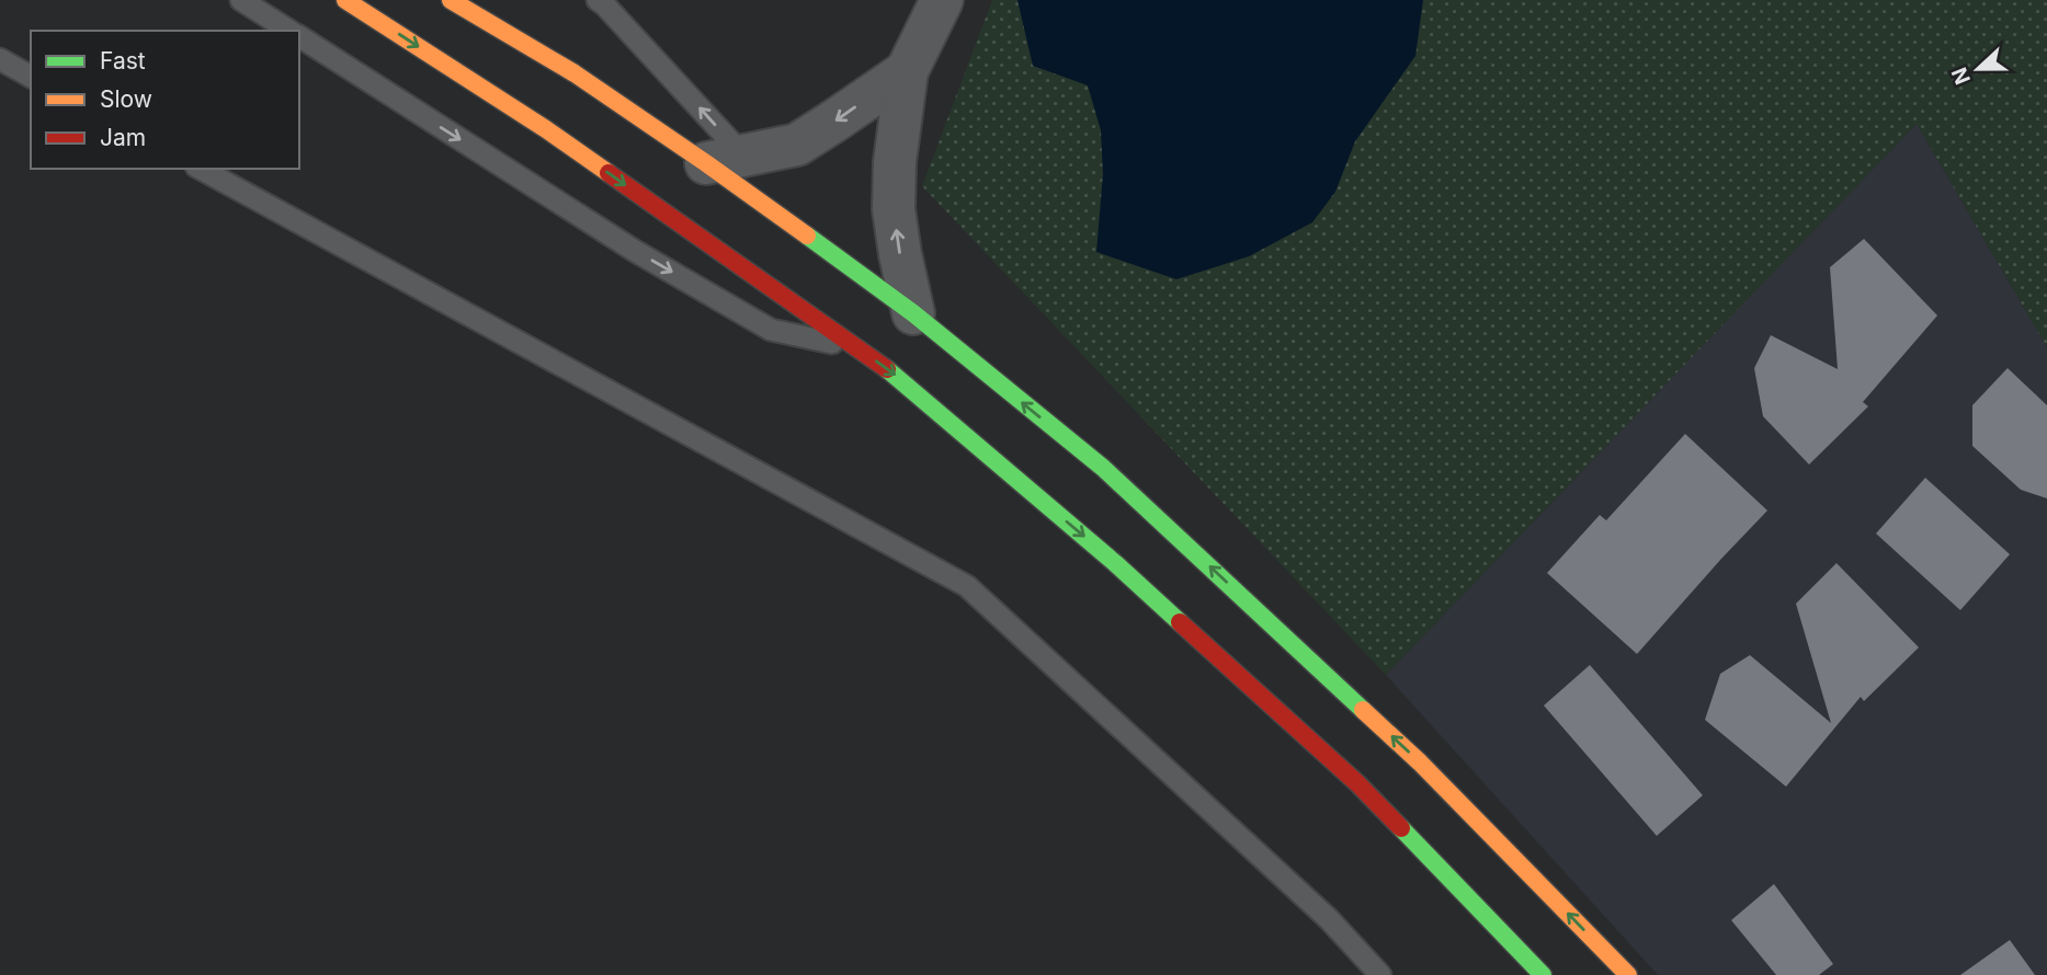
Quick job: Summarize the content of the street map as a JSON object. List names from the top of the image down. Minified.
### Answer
{"legend":["Fast","Slow","Jam"],"north":"left"}
